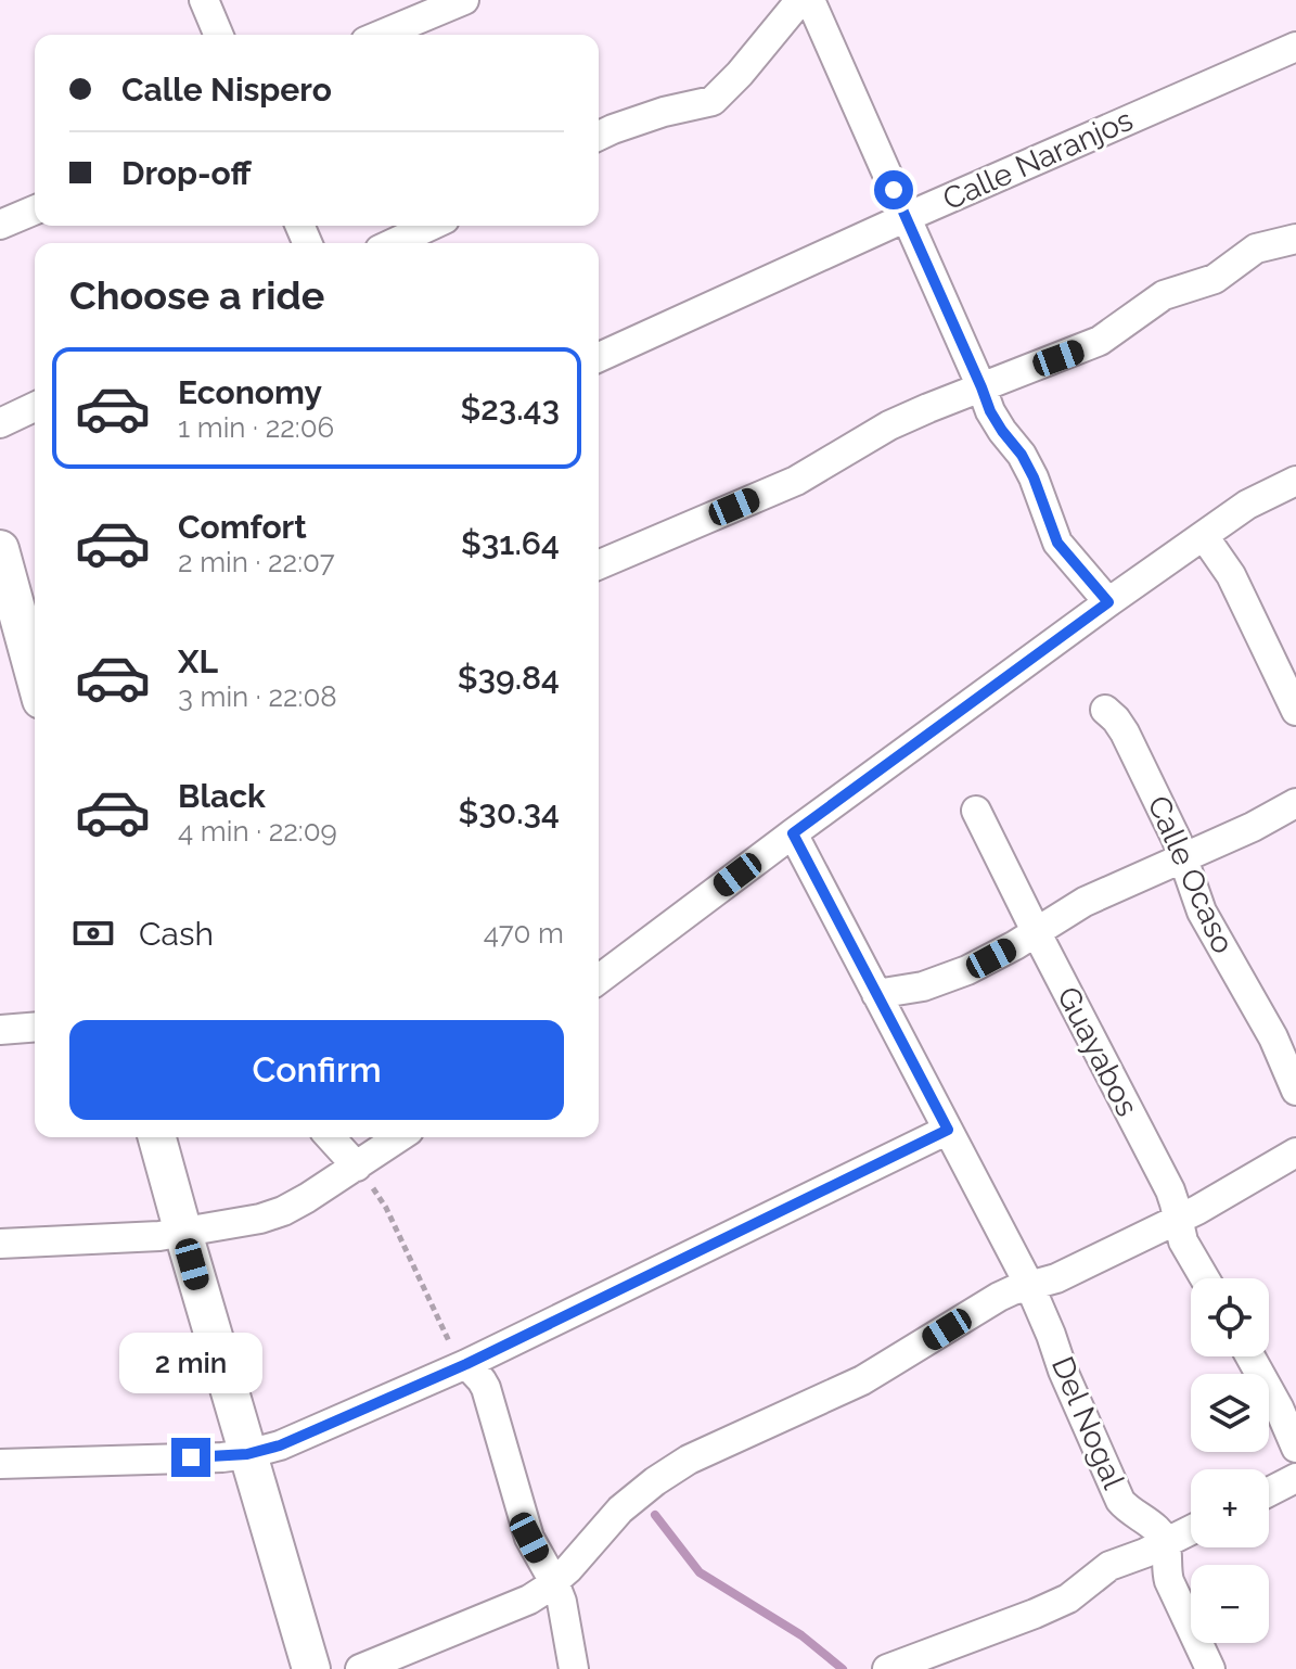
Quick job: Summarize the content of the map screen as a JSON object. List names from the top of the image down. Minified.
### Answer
{"streets":{"street":["Calle Naranjos","Calle Ocaso","Guayabos","Del Nogal"]},"page":{"banner":["Calle Nispero","Drop-off"],"heading":"Choose a ride","list":[{"name":"Economy","note":"1 min · 22:06","value":"$23.43"},{"name":"Comfort","note":"2 min · 22:07","value":"$31.64"},{"name":"XL","note":"3 min · 22:08","value":"$39.84"},{"name":"Black","note":"4 min · 22:09","value":"$30.34"}],"pay":["Cash","470 m"],"buttons":"Confirm","map_buttons":["+","−"],"bubble":"2 min"}}
